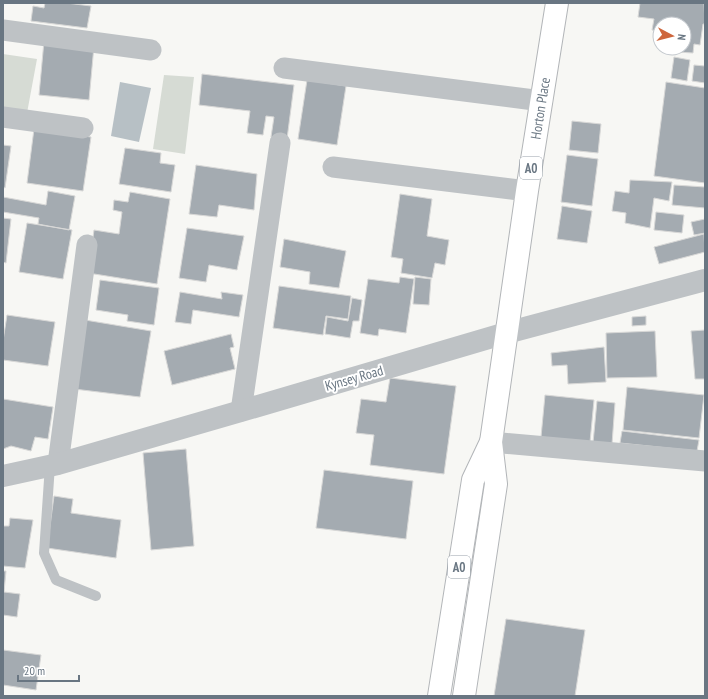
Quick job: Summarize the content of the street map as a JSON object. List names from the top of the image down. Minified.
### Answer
{"streets":{"highway":["Horton Place","A0"],"street":["Kynsey Road"]},"crossings":[["Horton Place","A0"],["Horton Place","Kynsey Road"],["A0","Kynsey Road"]],"scale_bar":"20 m","north":"right"}
